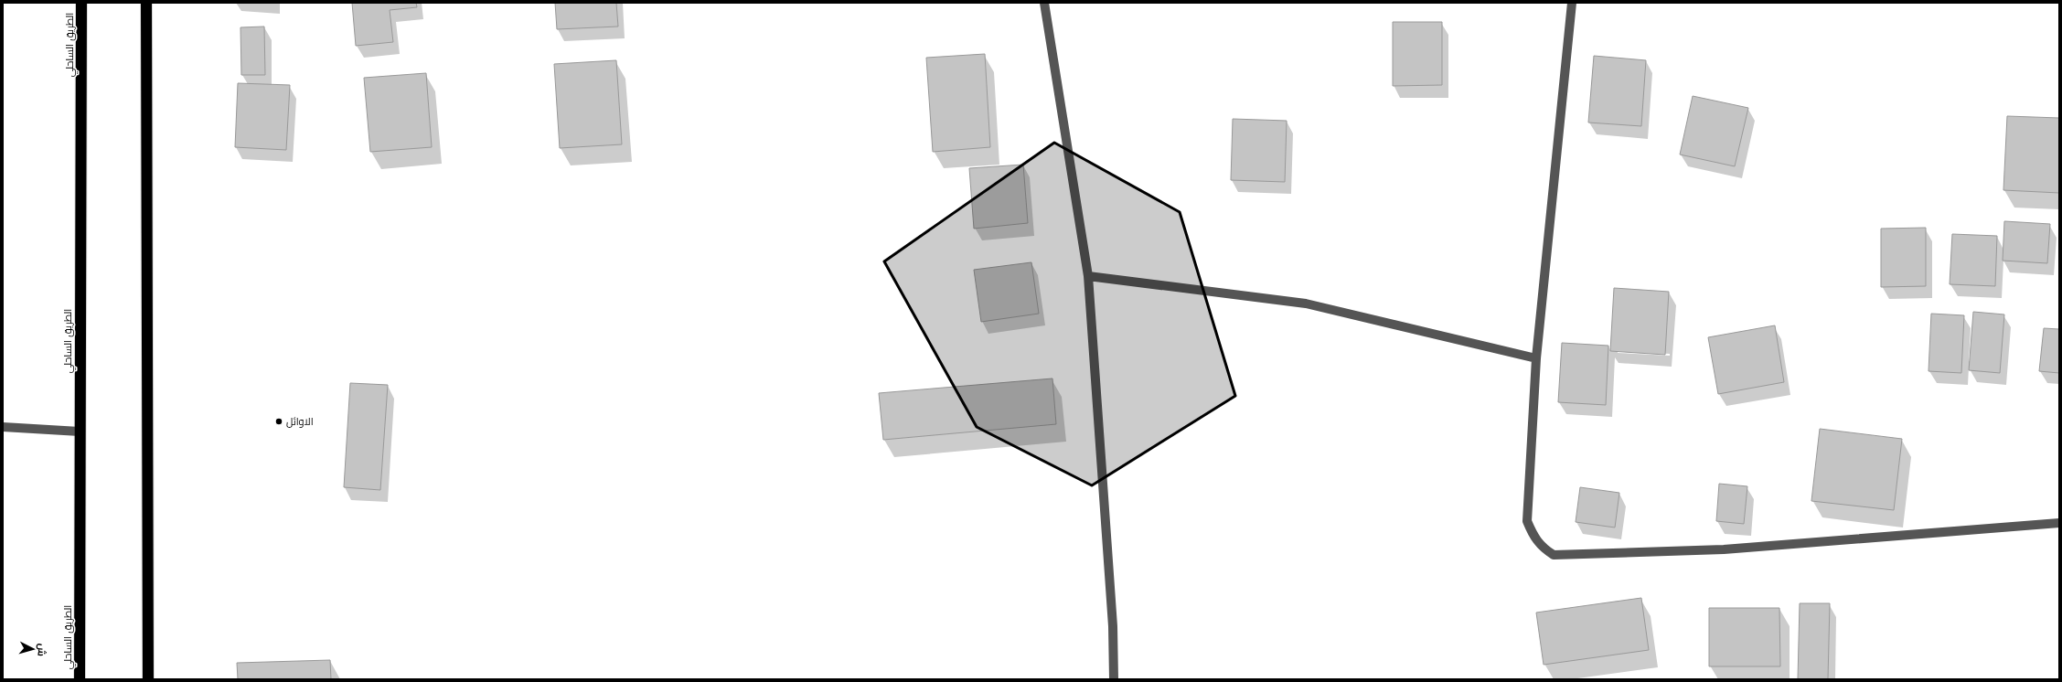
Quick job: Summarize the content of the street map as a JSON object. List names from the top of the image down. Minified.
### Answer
{"streets":{"highway":["الطريق الساحلي"]},"places":["الاوائل"],"north":"right"}
